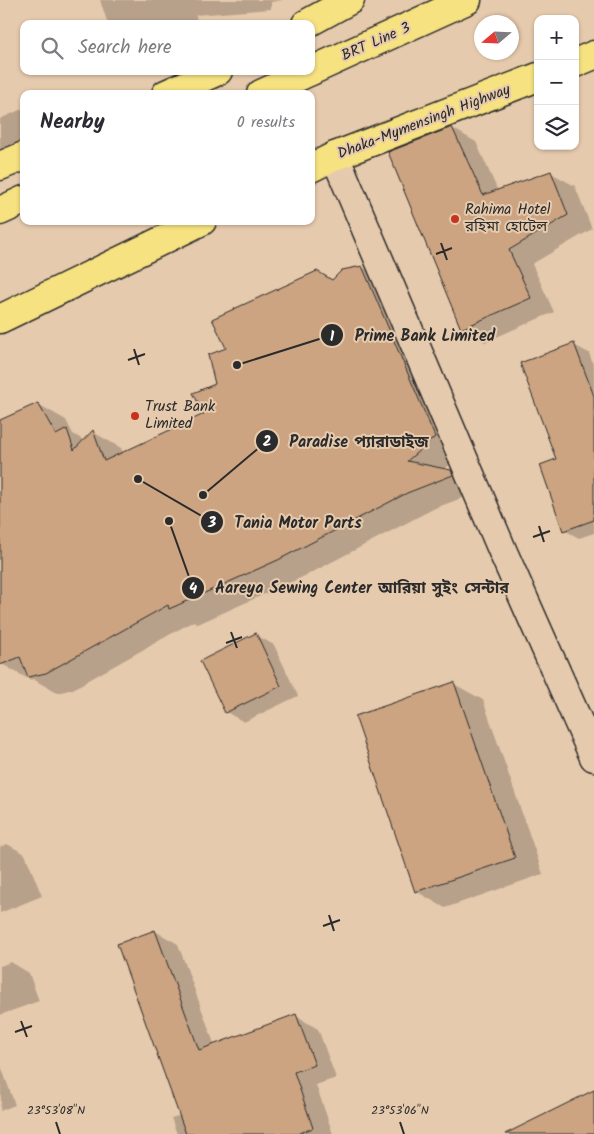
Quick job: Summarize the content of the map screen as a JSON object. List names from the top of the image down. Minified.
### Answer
{"streets":{"highway":["BRT Line 3","Dhaka-Mymensingh Highway"]},"places":["Rahima Hotel রহিমা হোটেল","Prime Bank Limited","Trust Bank Limited","Tania Motor Parts","Paradise প্যারাডাইজ","Aareya Sewing Center আরিয়া সুইং সেন্টার"],"north":"left","page":{"map_buttons":["+","−"],"search":"Search here","heading":["Nearby","0 results"]},"coordinates":["23°53'08\"N","23°53'06\"N"]}
